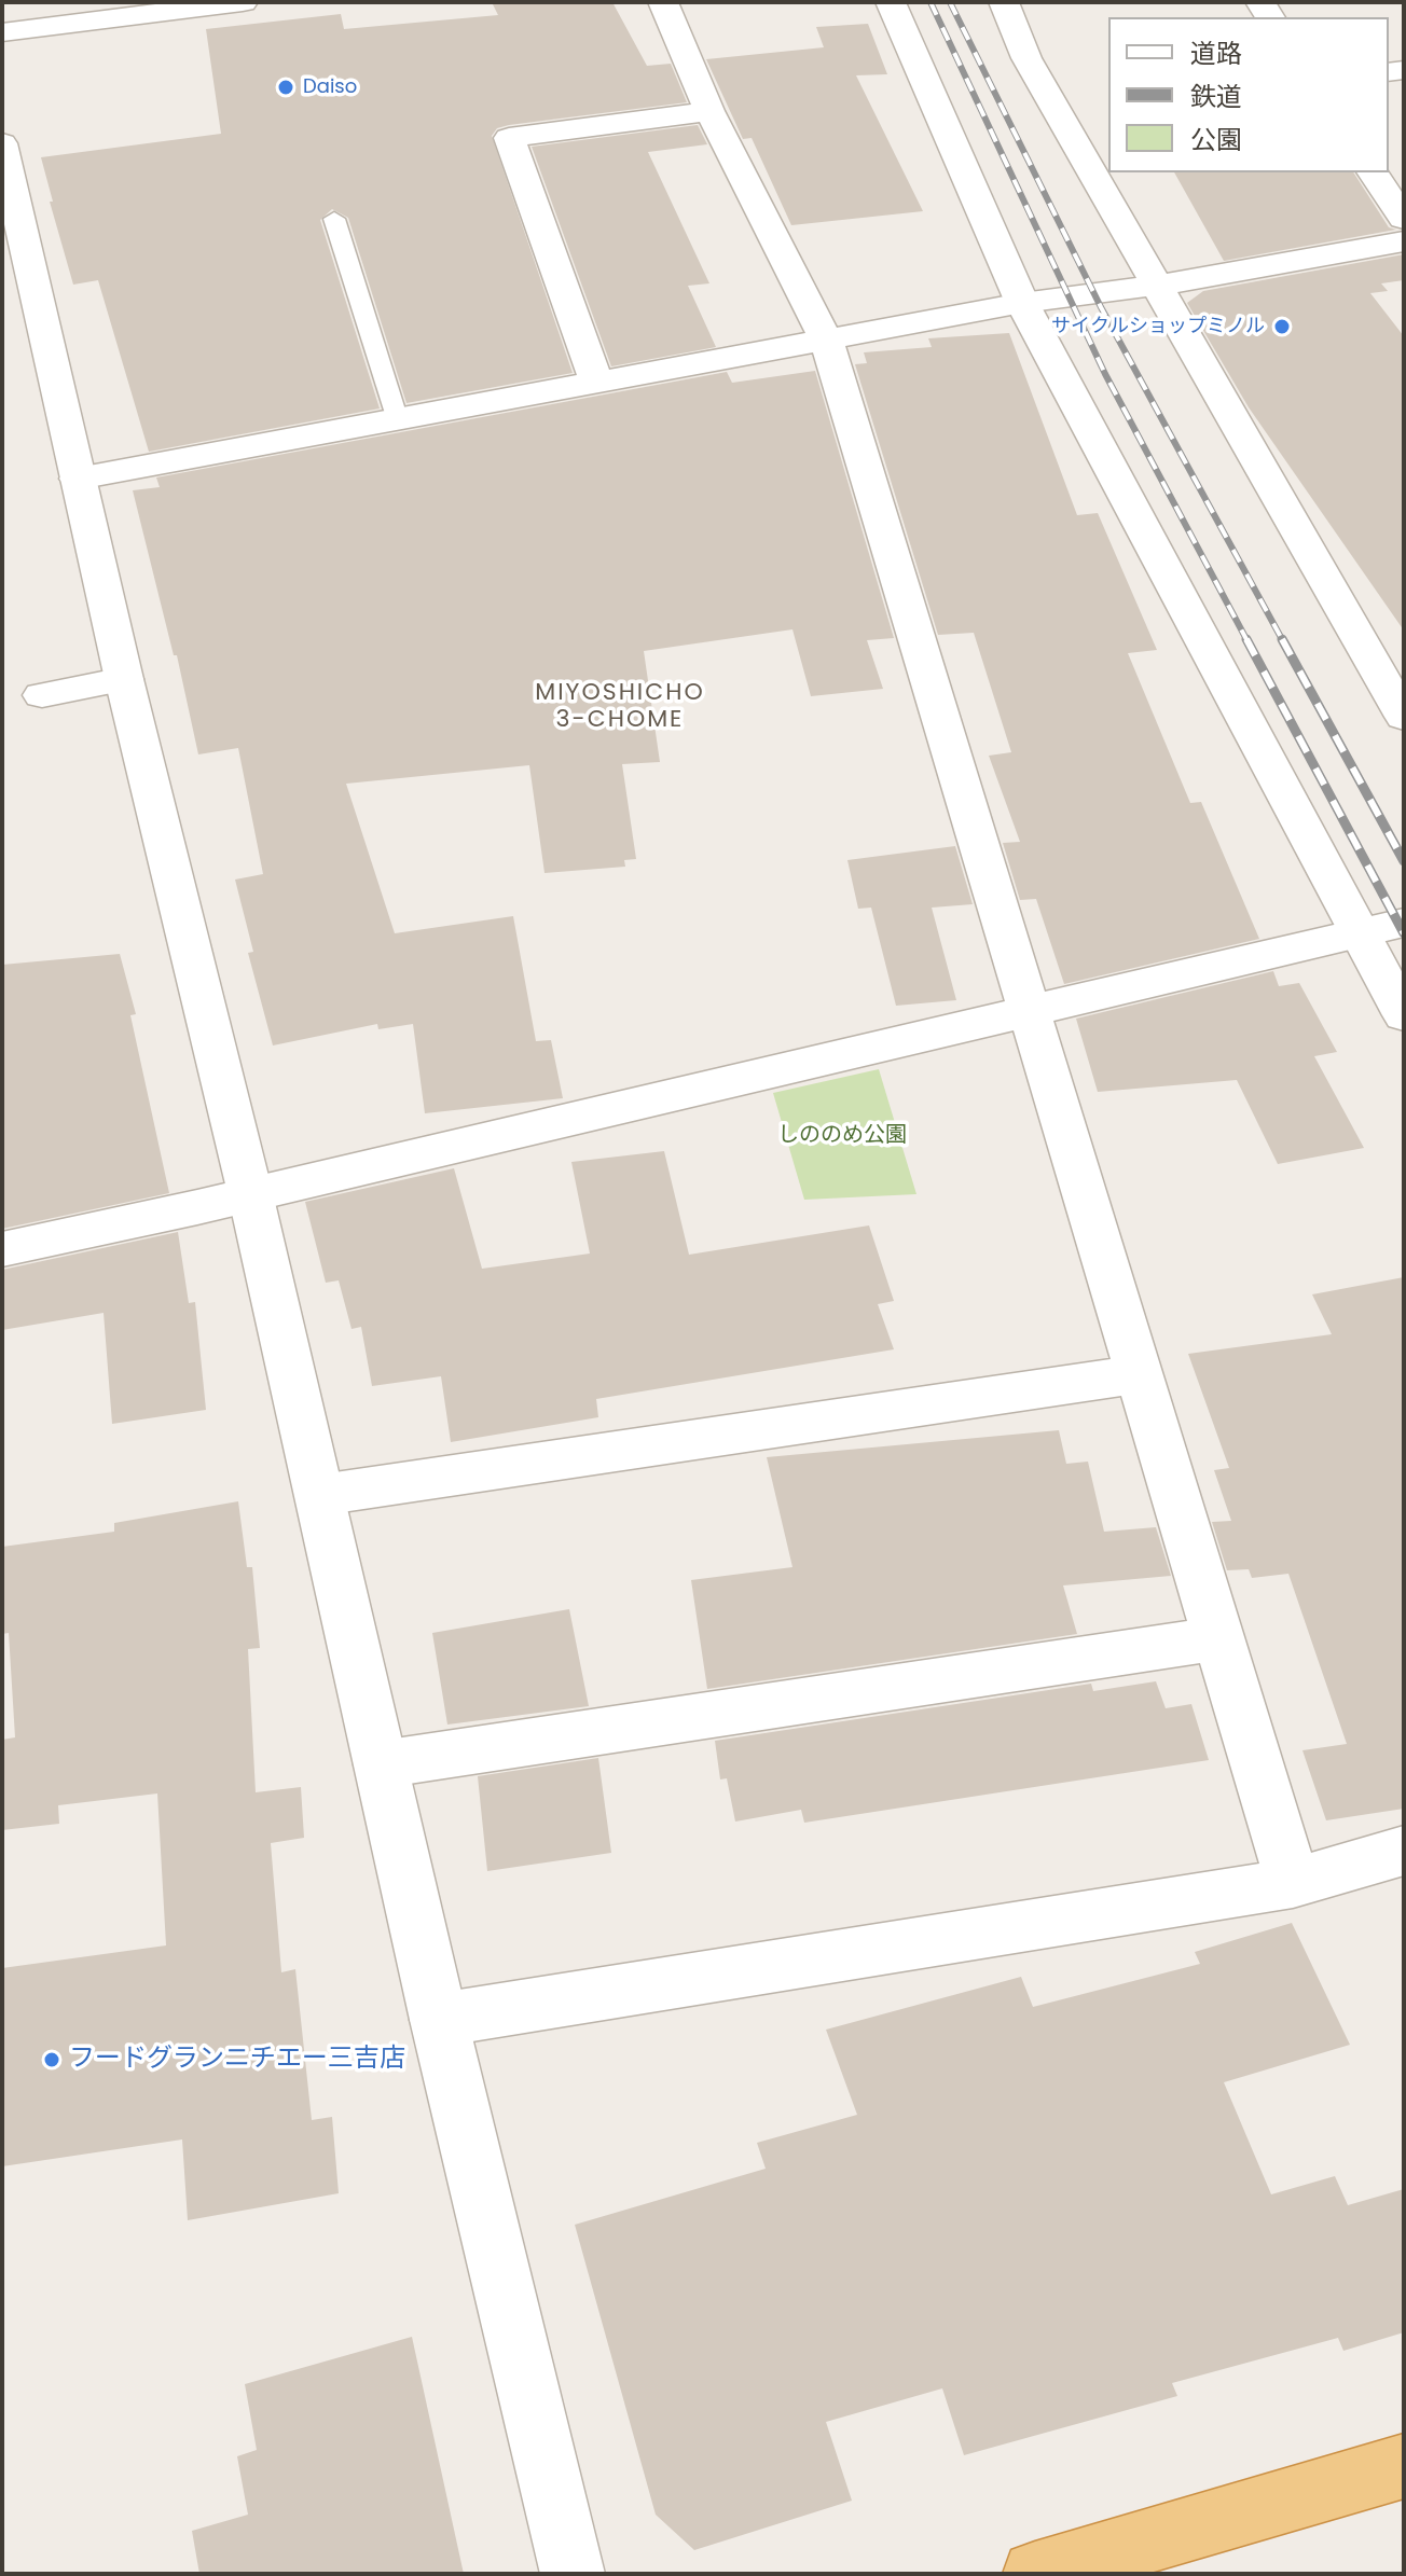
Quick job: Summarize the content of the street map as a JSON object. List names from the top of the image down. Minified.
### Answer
{"districts":["MIYOSHICHO 3-CHOME"],"parks":["しののめ公園"],"places":["Daiso","サイクルショップミノル","フードグランニチエー三吉店"],"legend":["道路","鉄道","公園"]}
